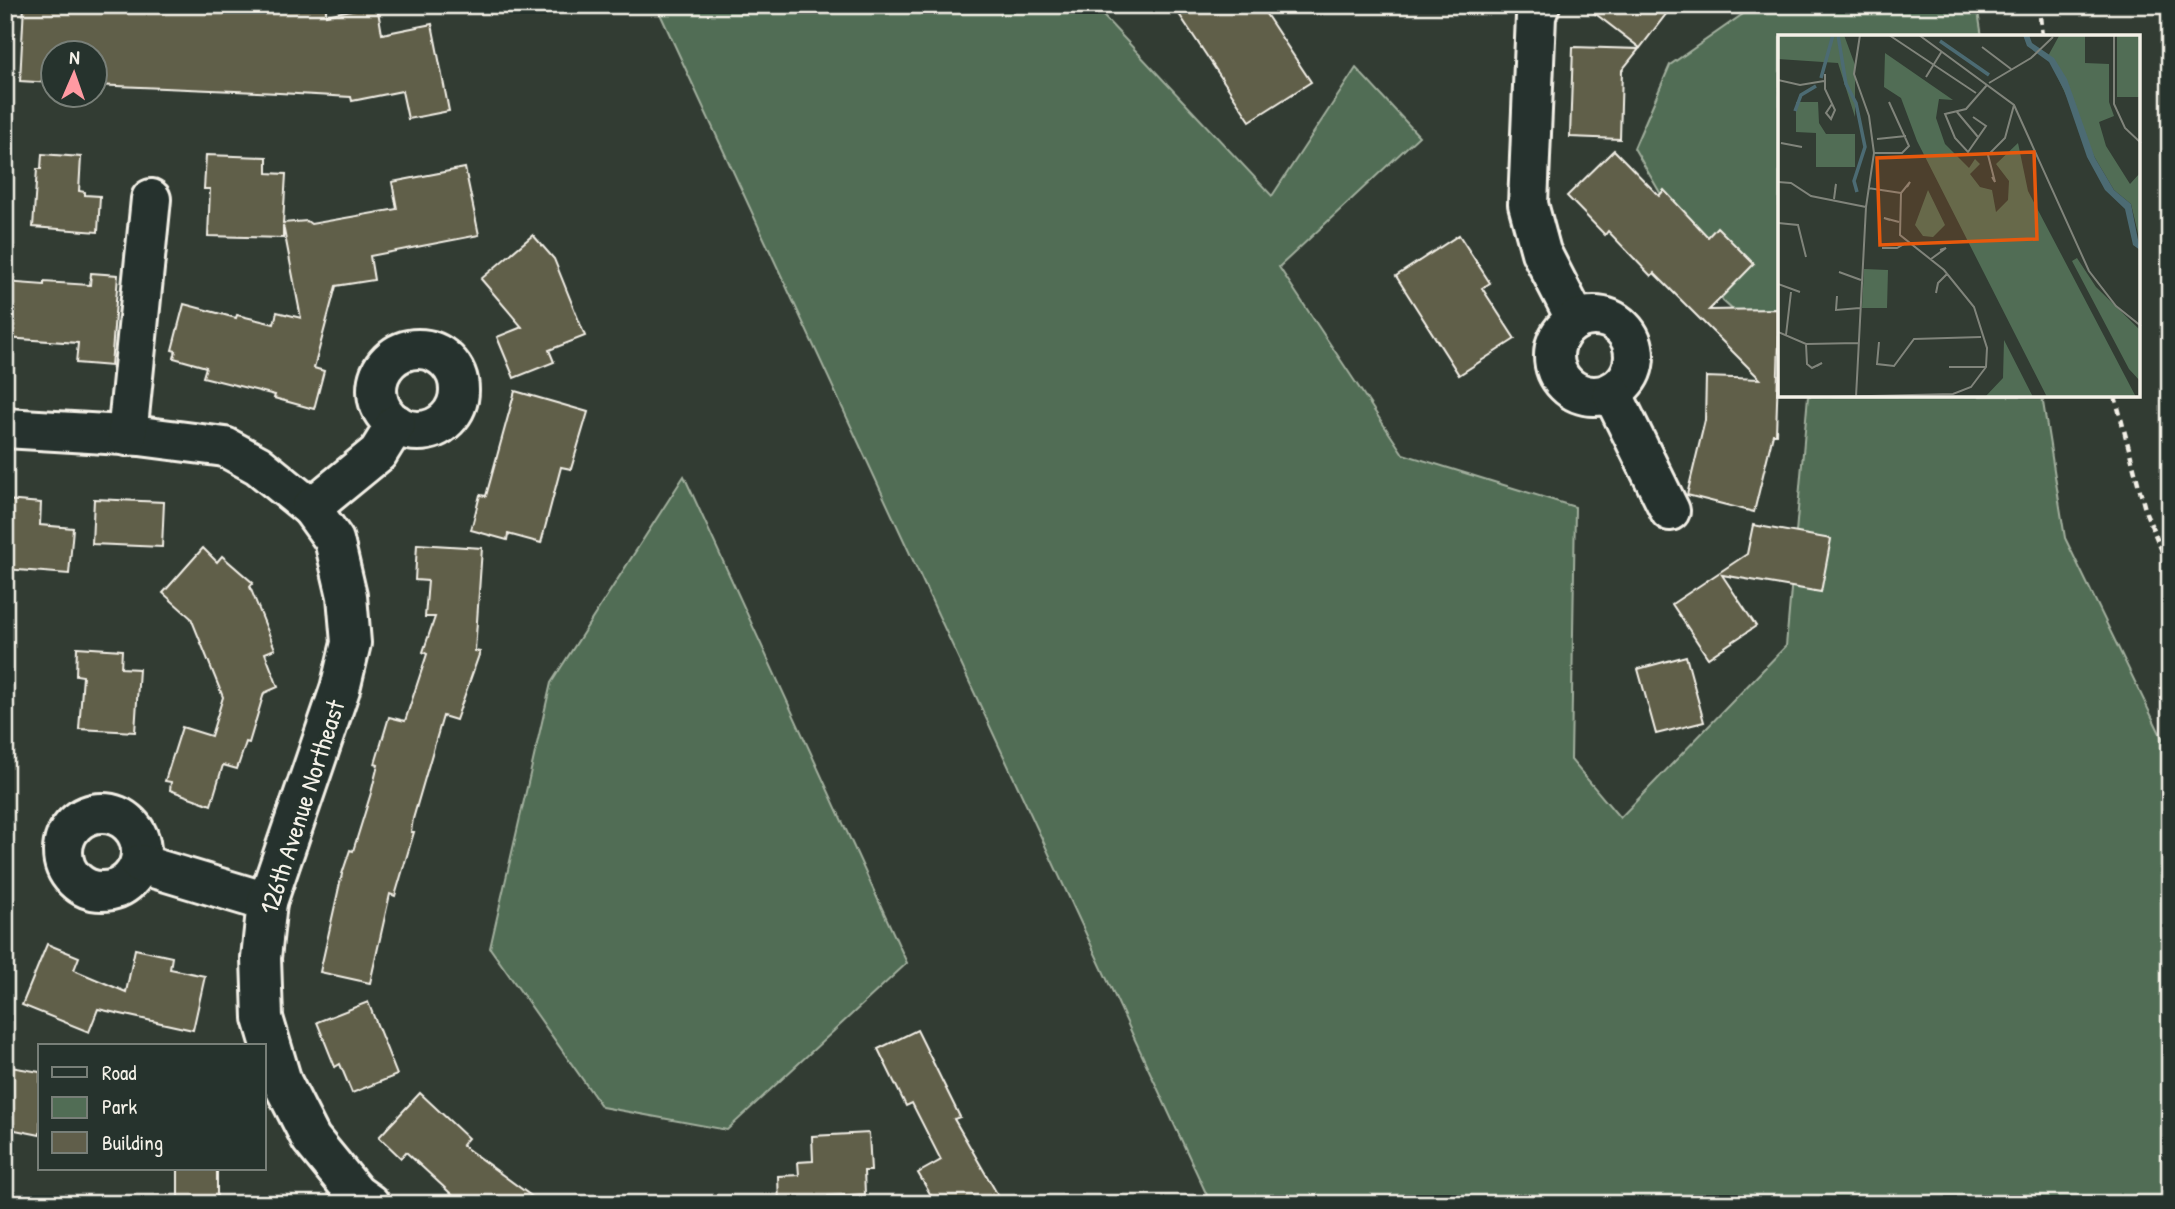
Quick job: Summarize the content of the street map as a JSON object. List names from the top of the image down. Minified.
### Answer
{"streets":{"street":["126th Avenue Northeast"]},"legend":["Road","Park","Building"],"north":"top"}
